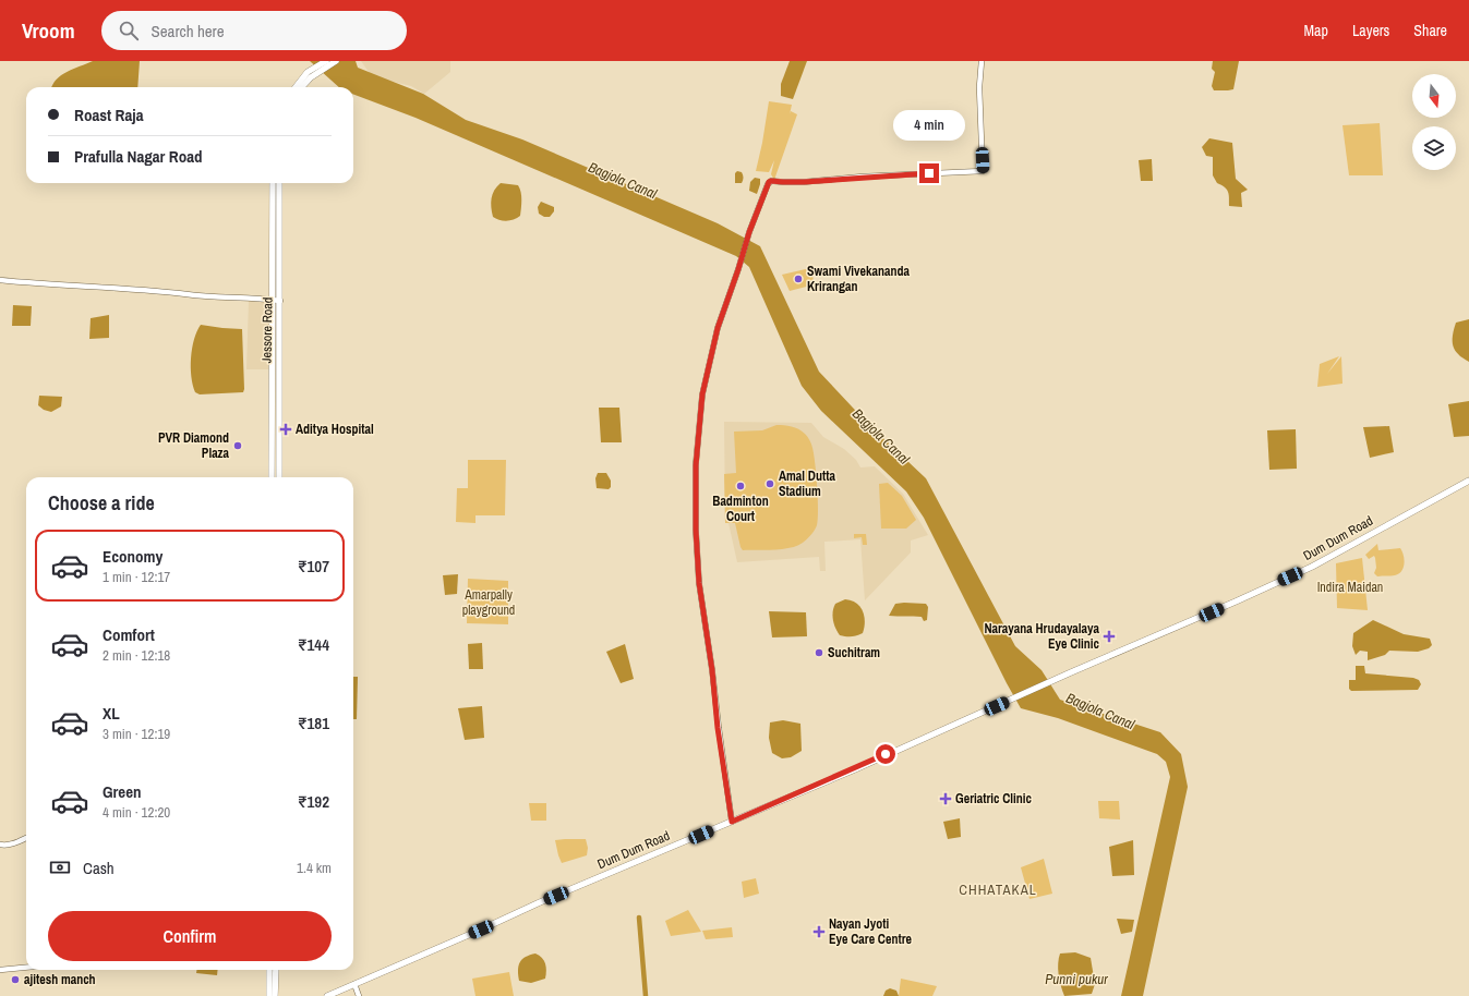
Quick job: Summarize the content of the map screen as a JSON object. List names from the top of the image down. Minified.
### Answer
{"streets":{"main road":["Jessore Road","Dum Dum Road"]},"districts":["CHHATAKAL"],"water":["Bagjola Canal","Punni pukur"],"parks":["Indira Maidan","Amarpally playground"],"places":{"other":["Swami Vivekananda Krirangan","PVR Diamond Plaza","Amal Dutta Stadium","Badminton Court","Suchitram","ajitesh manch"],"health":["Aditya Hospital","Narayana Hrudayalaya Eye Clinic","Geriatric Clinic","Nayan Jyoti Eye Care Centre"]},"north":"bottom","page":{"header":"Vroom","search":"Search here","nav":["Map","Layers","Share"],"banner":["Roast Raja","Prafulla Nagar Road"],"bubble":"4 min","heading":"Choose a ride","list":[{"name":"Economy","note":"1 min · 12:17","value":"₹107"},{"name":"Comfort","note":"2 min · 12:18","value":"₹144"},{"name":"XL","note":"3 min · 12:19","value":"₹181"},{"name":"Green","note":"4 min · 12:20","value":"₹192"}],"pay":["Cash","1.4 km"],"buttons":"Confirm"}}
